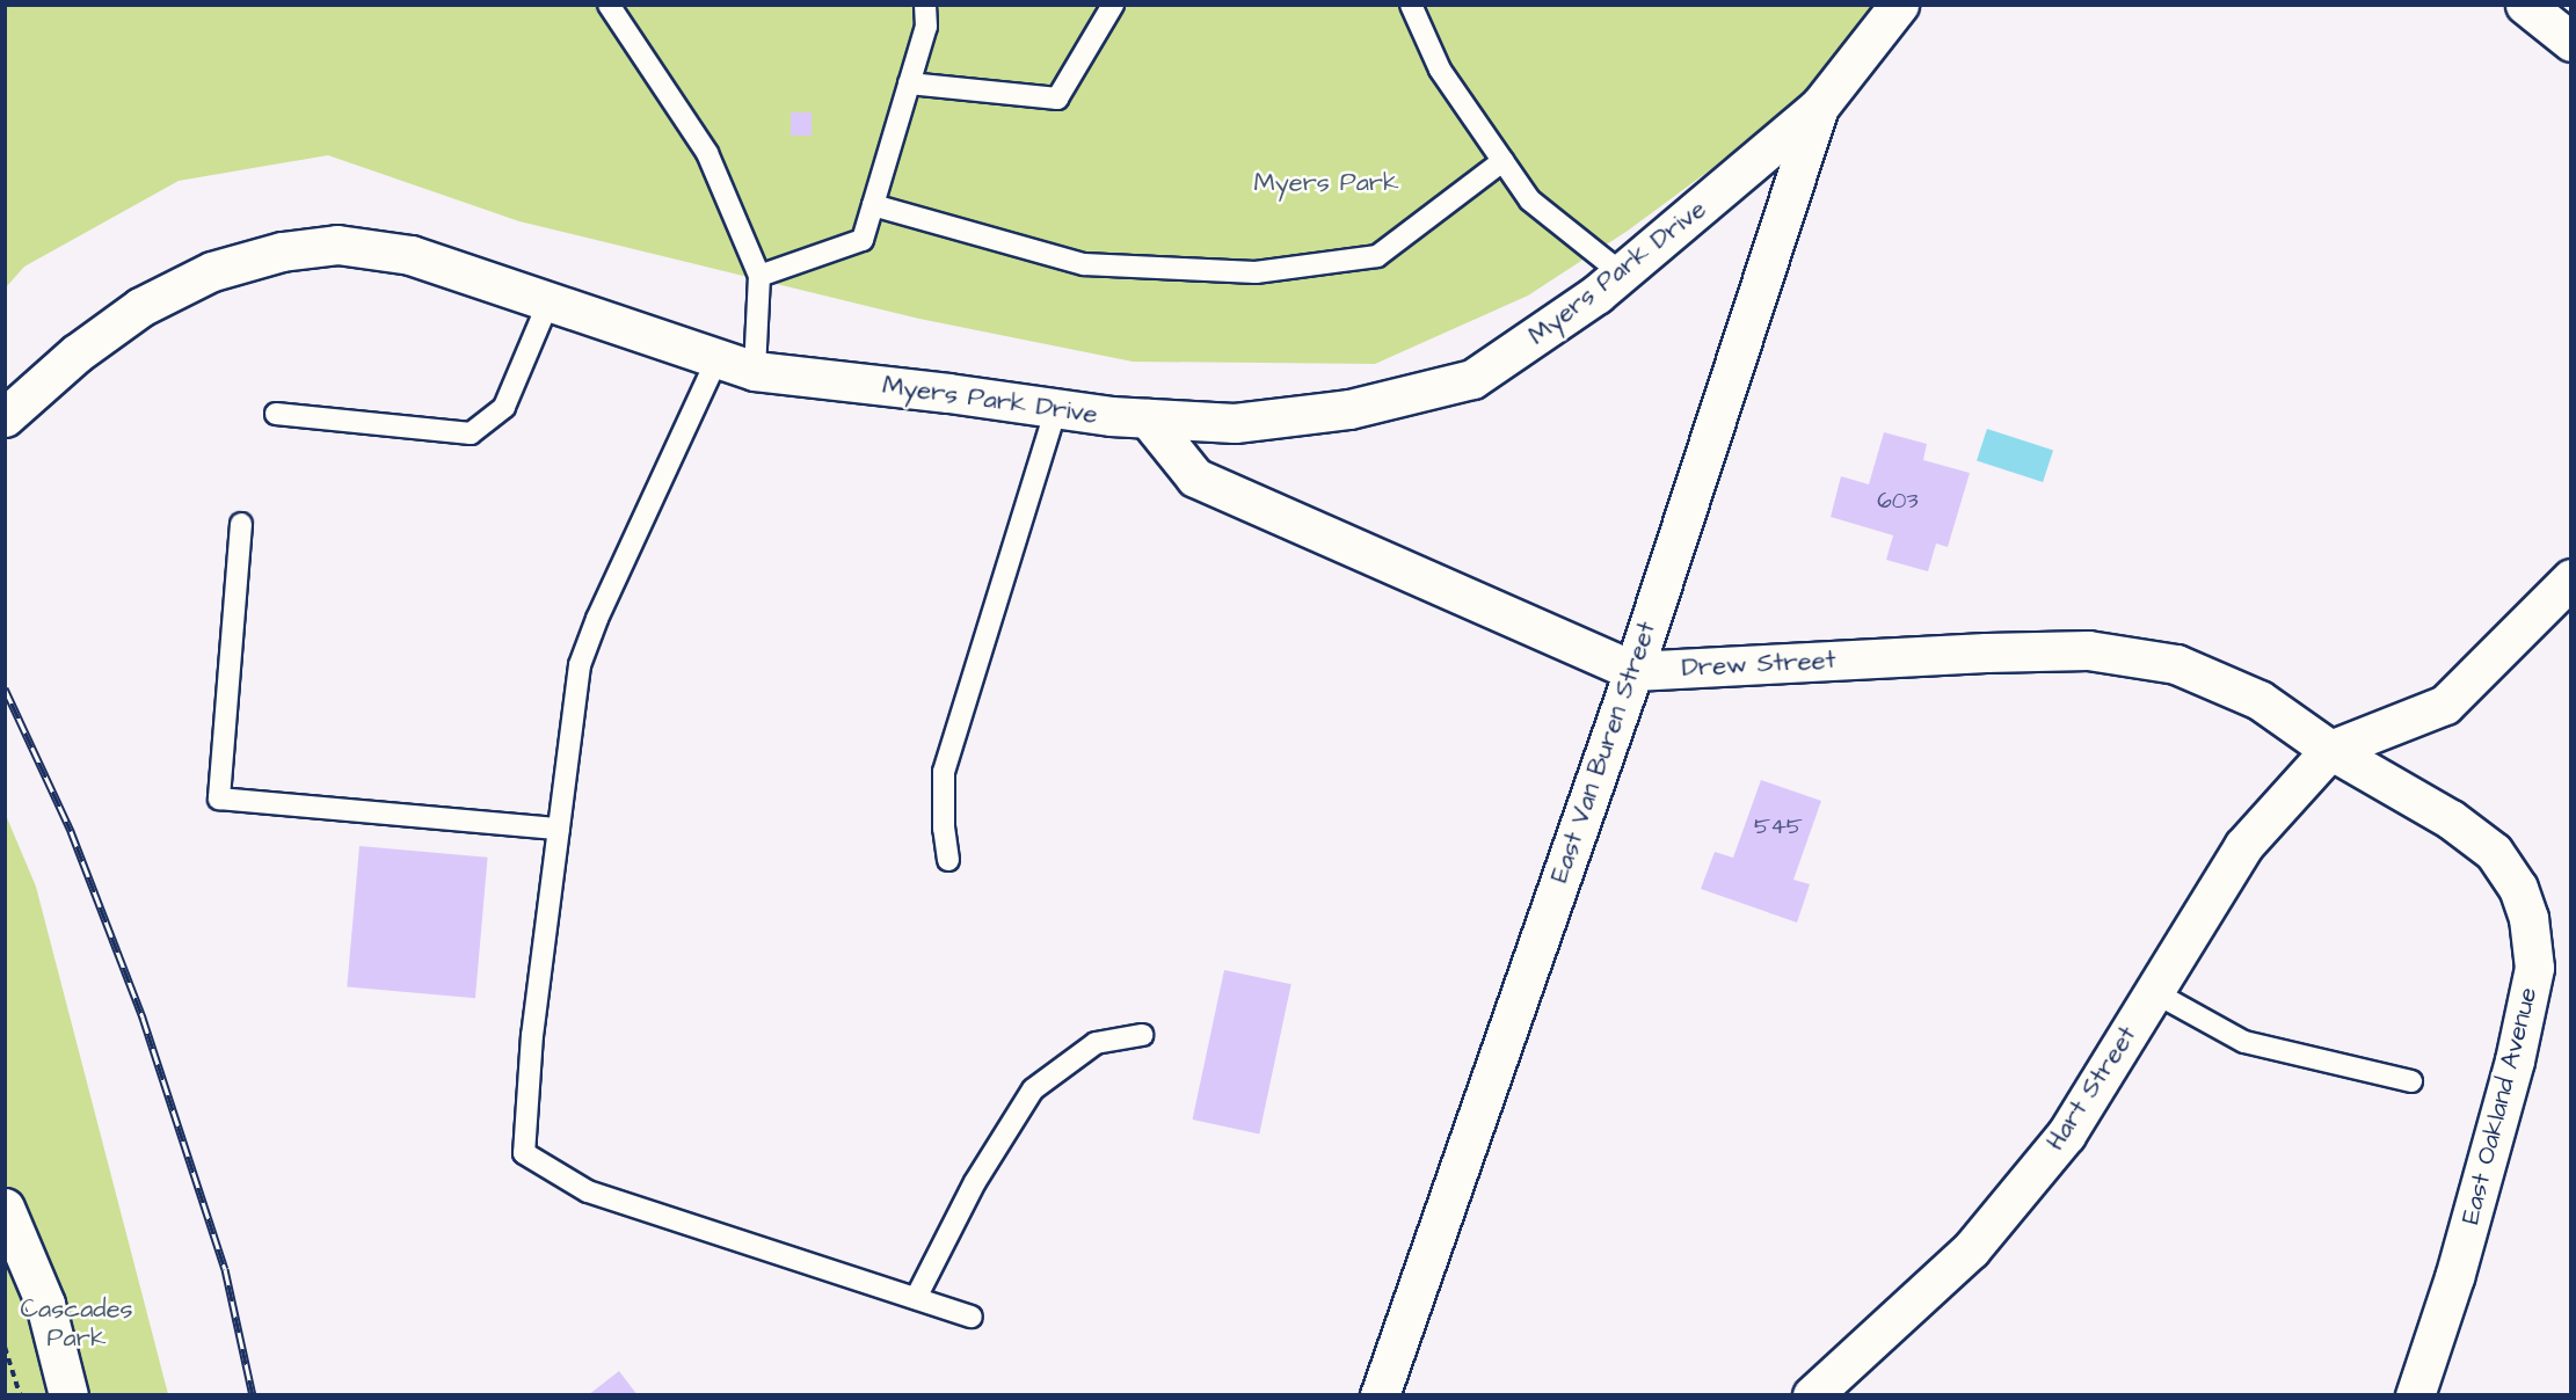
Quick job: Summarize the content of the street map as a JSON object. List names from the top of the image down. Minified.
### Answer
{"streets":{"street":["Myers Park Drive","Drew Street","East Van Buren Street","Hart Street","East Oakland Avenue"]},"crossings":[["Myers Park Drive","Drew Street"],["Myers Park Drive","East Van Buren Street"],["Drew Street","East Van Buren Street"],["Drew Street","Hart Street"],["Drew Street","East Oakland Avenue"],["Hart Street","East Oakland Avenue"]],"parks":["Myers Park","Cascades Park"],"house_numbers":["603","545"]}
